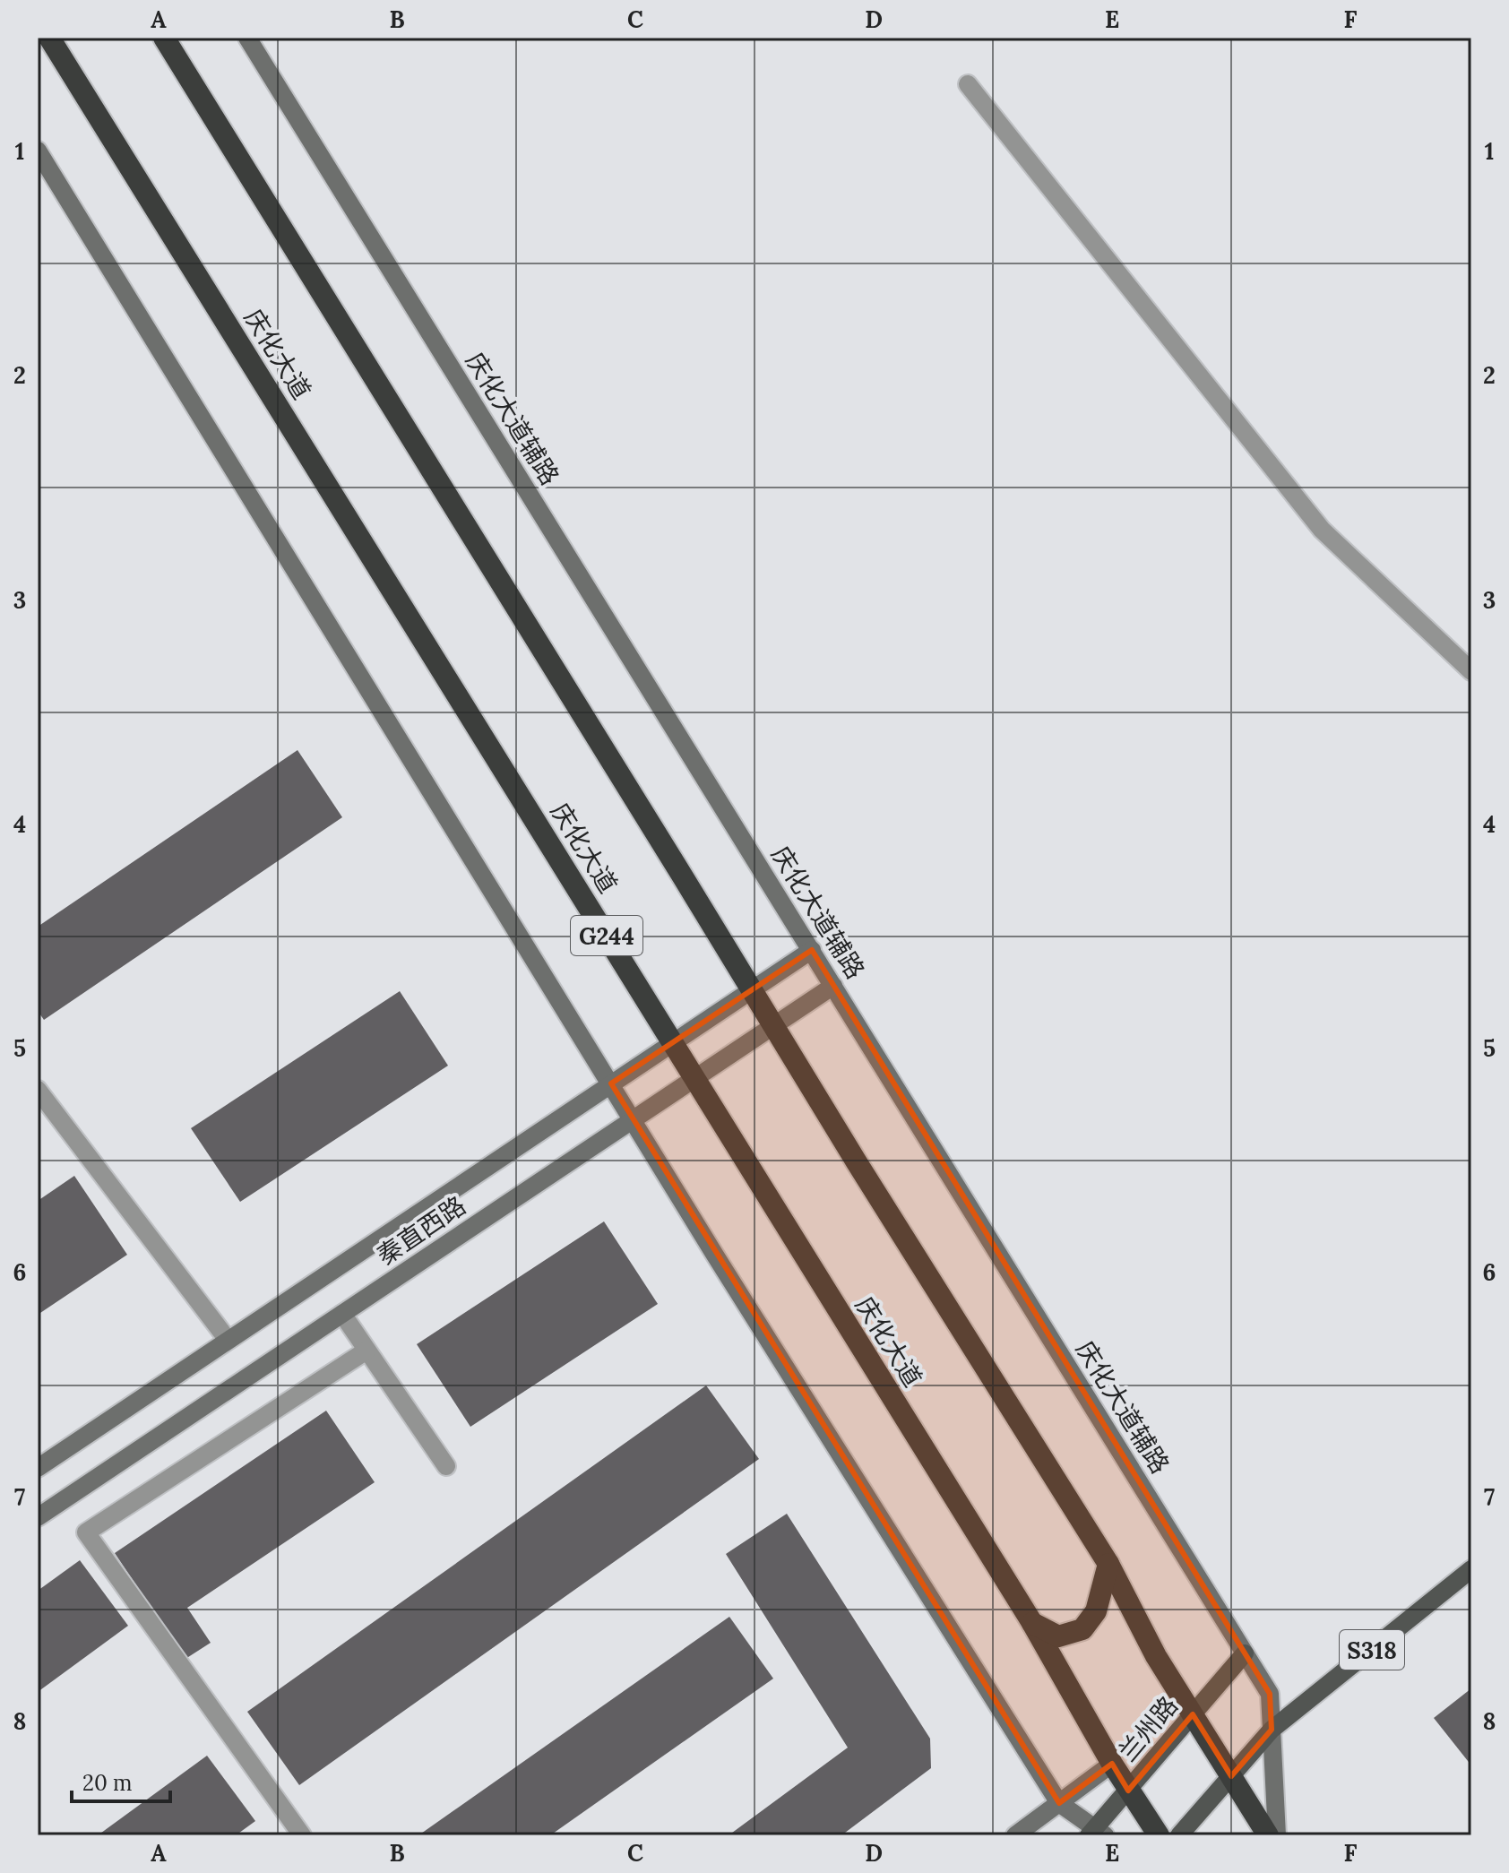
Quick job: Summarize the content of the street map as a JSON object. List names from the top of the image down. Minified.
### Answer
{"streets":{"highway":["庆化大道","G244"],"main road":["庆化大道辅路","秦直西路","S318","兰州路"]},"crossings":[["庆化大道","秦直西路"],["庆化大道","兰州路"],["庆化大道辅路","秦直西路"],["庆化大道辅路","S318"],["庆化大道辅路","兰州路"]],"scale_bar":"20 m","grid":{"columns":["A","B","C","D","E","F"],"rows":["1","2","3","4","5","6","7","8"]}}
